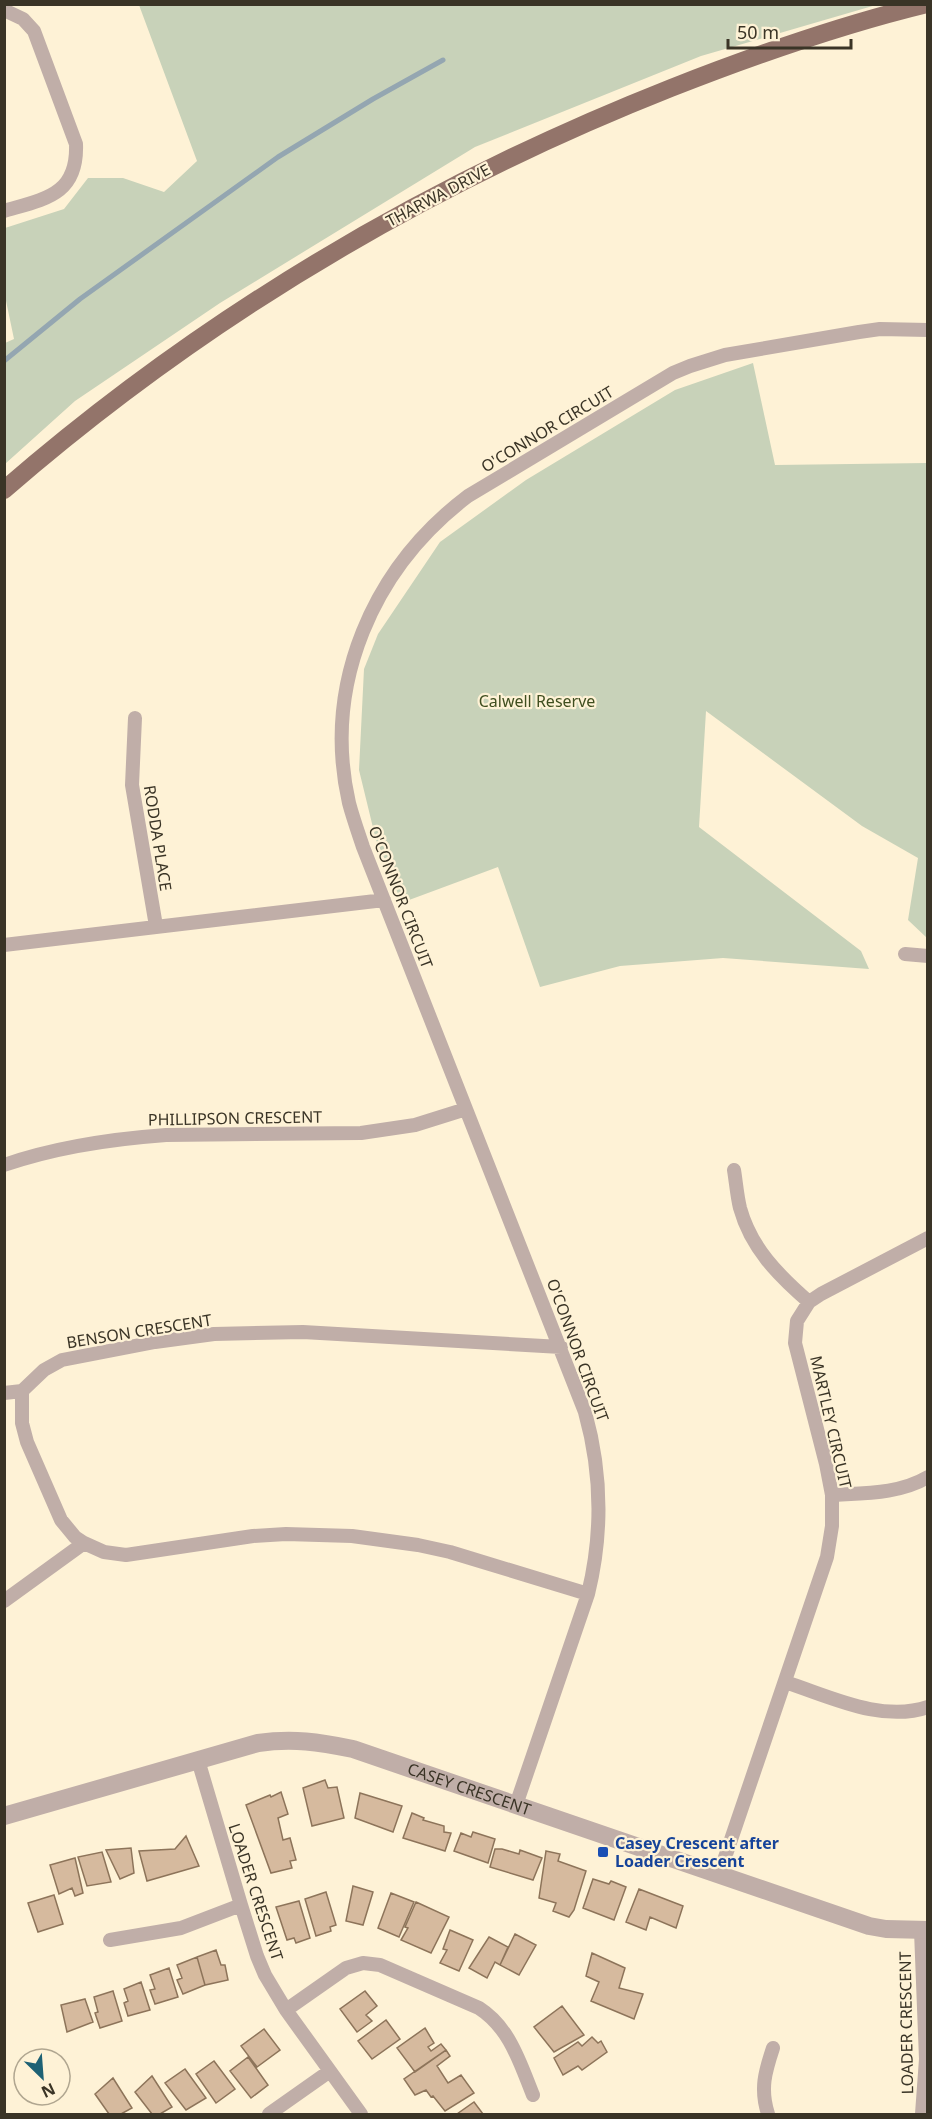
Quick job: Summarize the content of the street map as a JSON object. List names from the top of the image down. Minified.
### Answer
{"streets":{"main road":["THARWA DRIVE"],"street":["O'CONNOR CIRCUIT","RODDA PLACE","PHILLIPSON CRESCENT","BENSON CRESCENT","MARTLEY CIRCUIT","CASEY CRESCENT","LOADER CRESCENT"]},"crossings":[["O'CONNOR CIRCUIT","PHILLIPSON CRESCENT"],["O'CONNOR CIRCUIT","BENSON CRESCENT"],["O'CONNOR CIRCUIT","CASEY CRESCENT"],["MARTLEY CIRCUIT","CASEY CRESCENT"],["CASEY CRESCENT","LOADER CRESCENT"]],"parks":["Calwell Reserve"],"places":{"transit":["Casey Crescent after Loader Crescent"]},"scale_bar":"50 m","north":"bottom right"}
